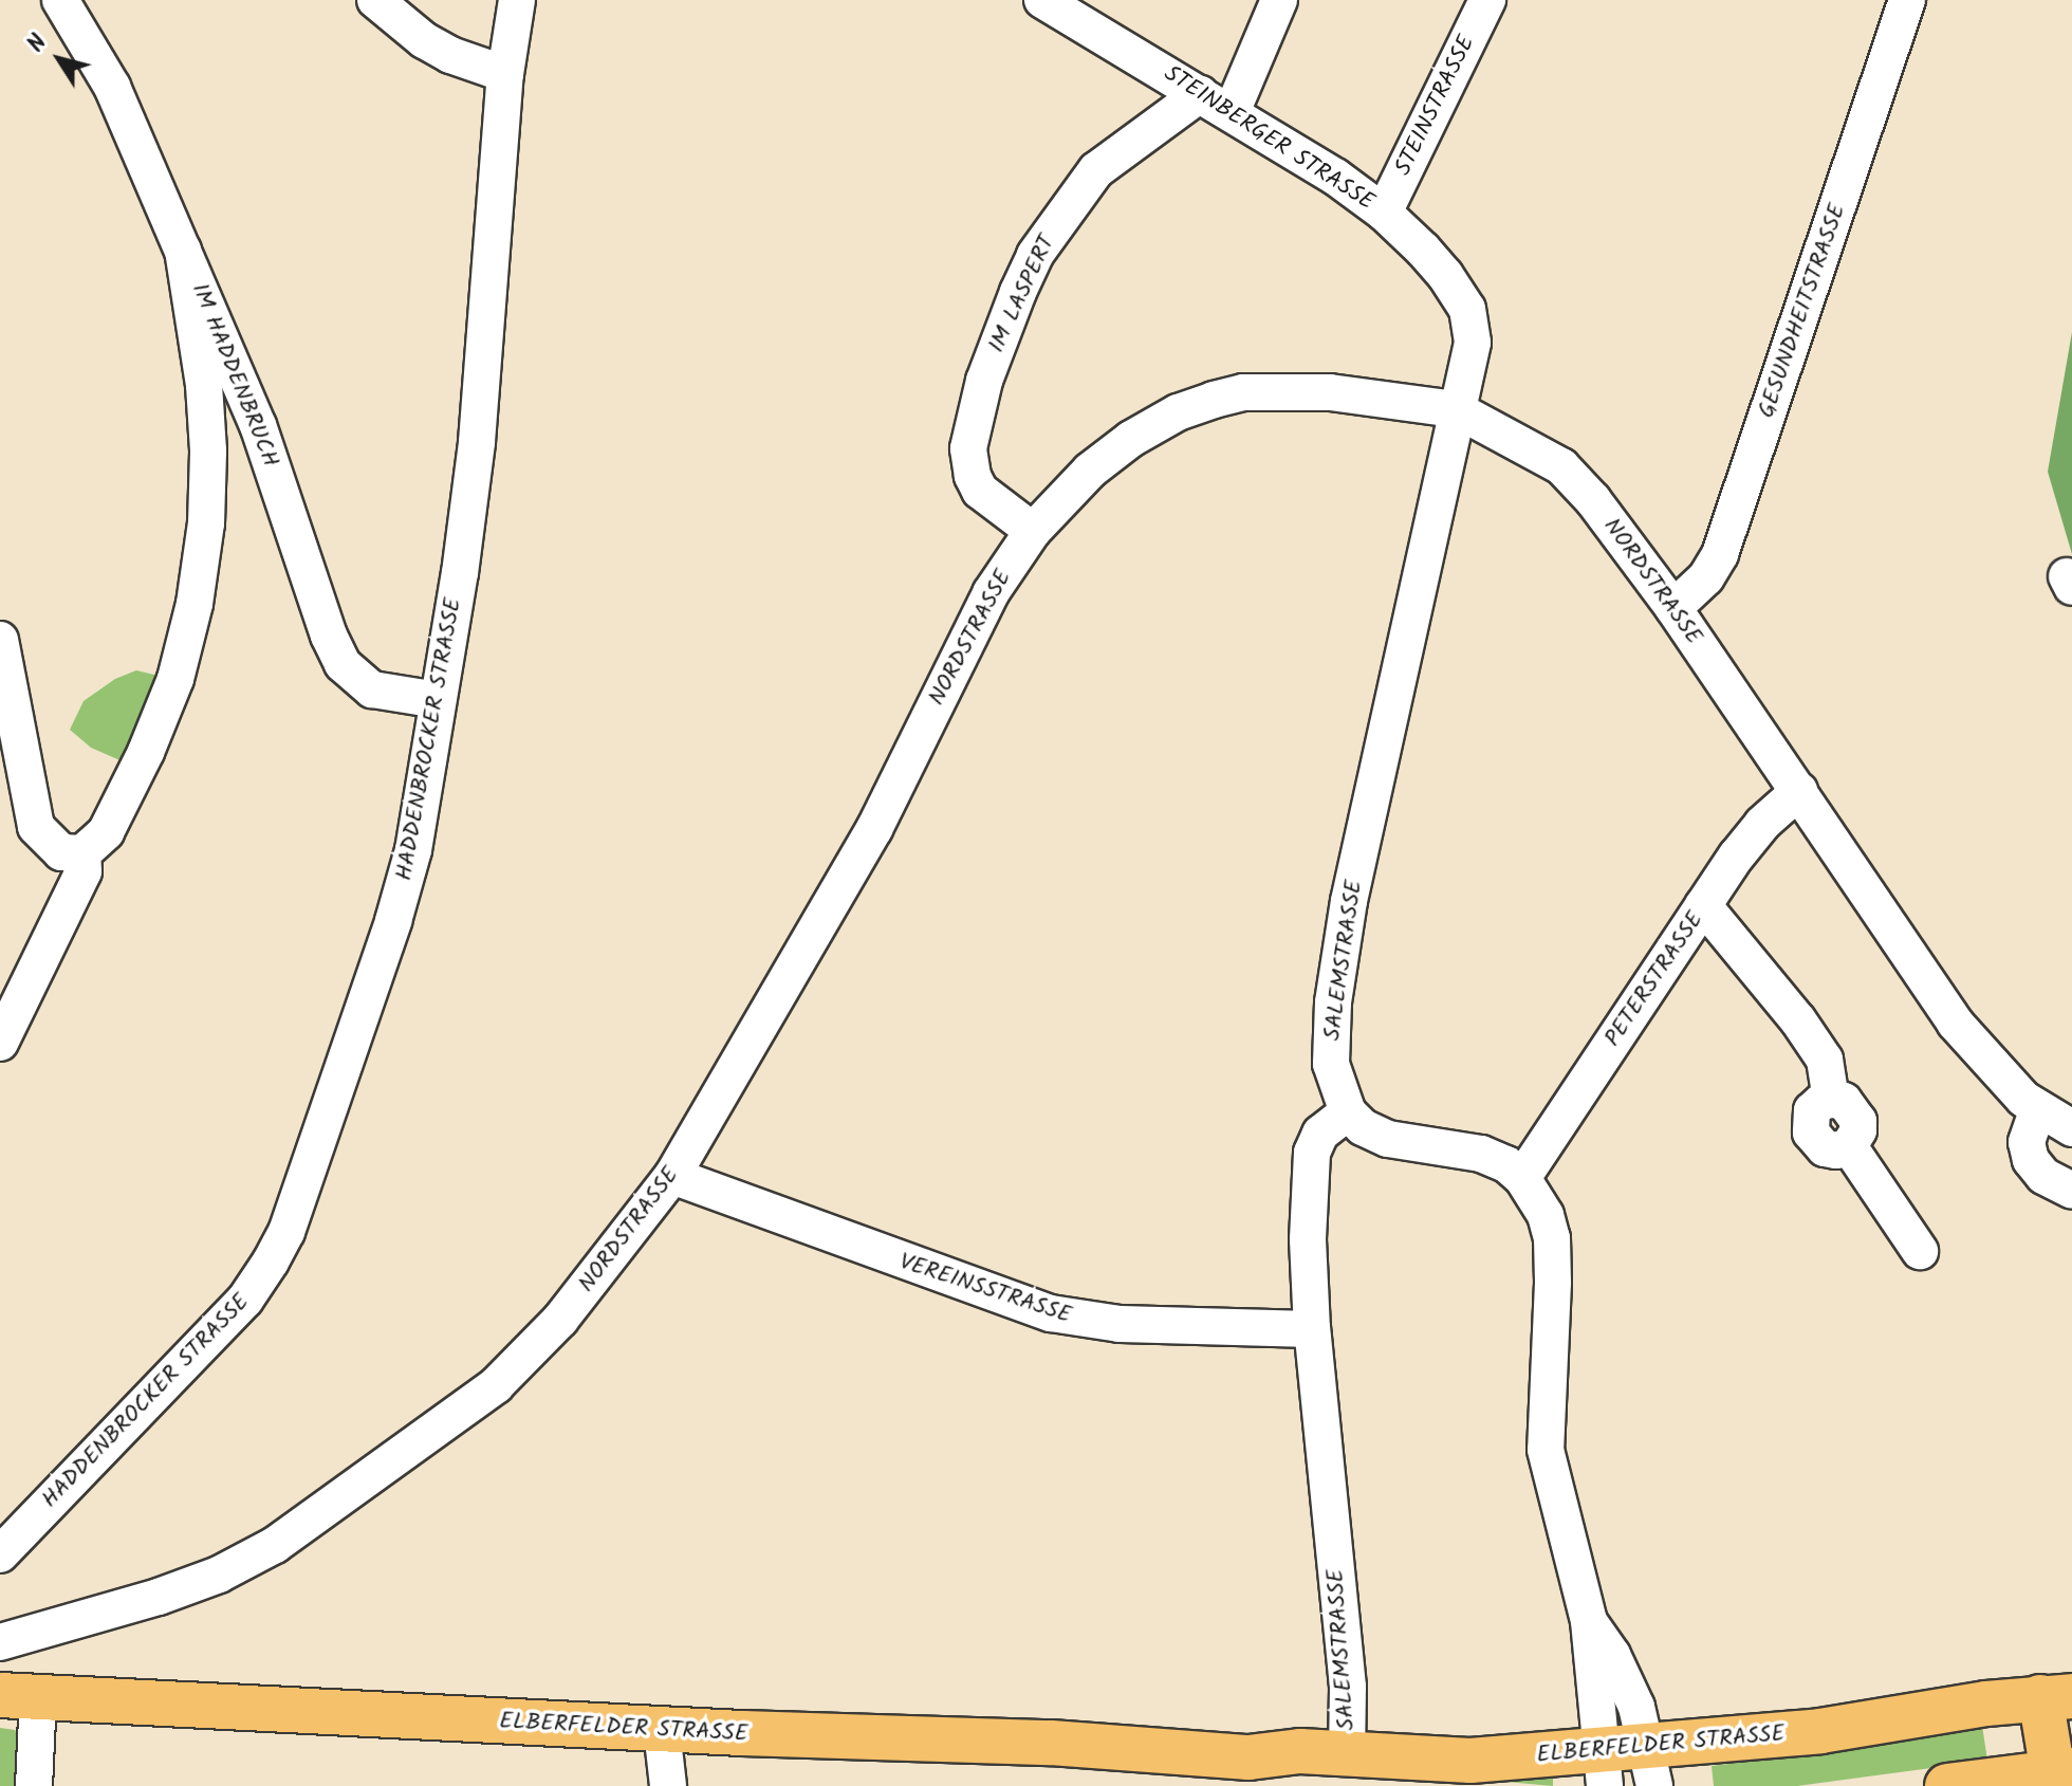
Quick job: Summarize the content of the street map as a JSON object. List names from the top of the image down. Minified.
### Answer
{"streets":{"main road":["ELBERFELDER STRASSE"],"street":["STEINSTRASSE","STEINBERGER STRASSE","IM LASPERT","GESUNDHEITSTRASSE","IM HADDENBRUCH","NORDSTRASSE","HADDENBROCKER STRASSE","SALEMSTRASSE","PETERSTRASSE","VEREINSSTRASSE"]},"crossings":[["STEINSTRASSE","STEINBERGER STRASSE"],["STEINBERGER STRASSE","IM LASPERT"],["STEINBERGER STRASSE","NORDSTRASSE"],["STEINBERGER STRASSE","SALEMSTRASSE"],["IM LASPERT","NORDSTRASSE"],["GESUNDHEITSTRASSE","NORDSTRASSE"],["IM HADDENBRUCH","HADDENBROCKER STRASSE"],["NORDSTRASSE","SALEMSTRASSE"],["NORDSTRASSE","PETERSTRASSE"],["NORDSTRASSE","VEREINSSTRASSE"],["SALEMSTRASSE","VEREINSSTRASSE"],["SALEMSTRASSE","ELBERFELDER STRASSE"]],"north":"top left"}
